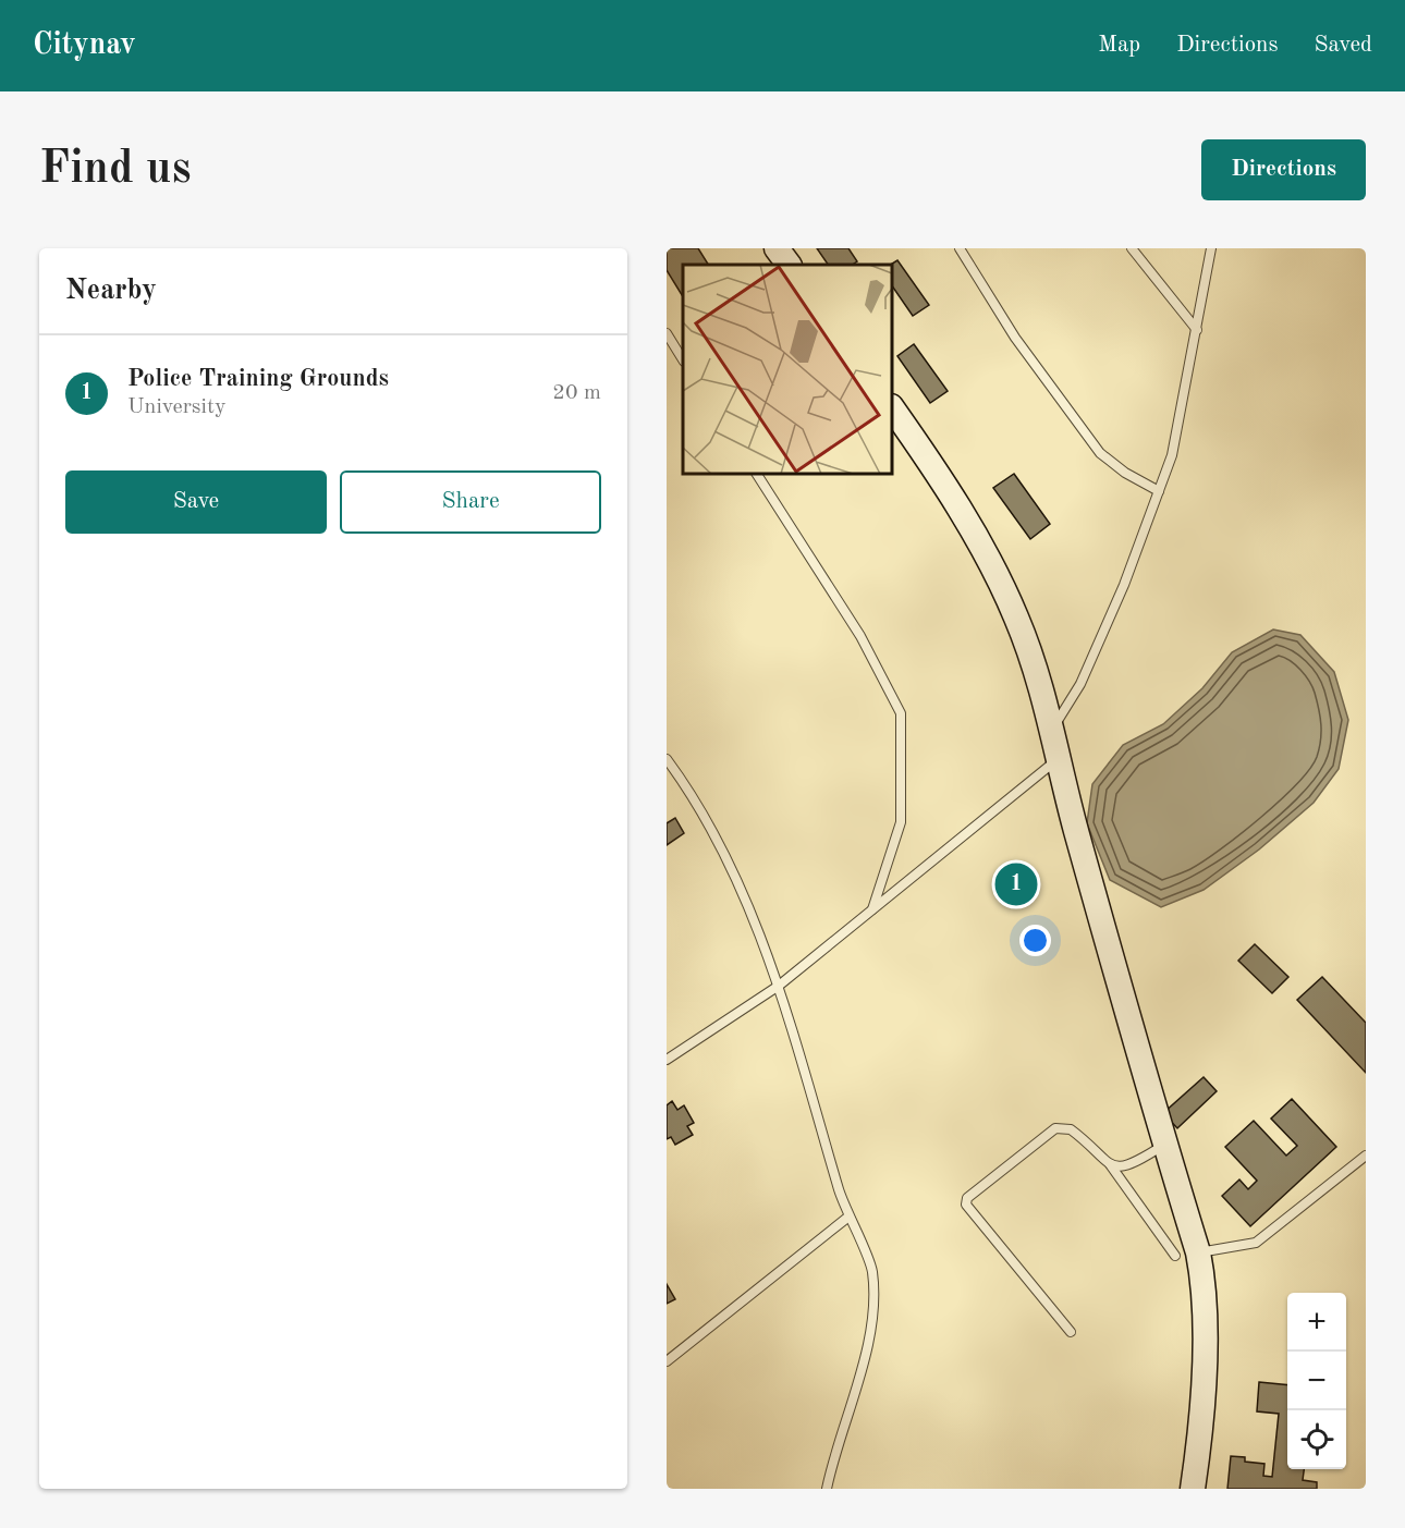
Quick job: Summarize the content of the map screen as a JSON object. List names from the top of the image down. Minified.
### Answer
{"page":{"header":"Citynav","nav":["Map","Directions","Saved"],"buttons":["Directions",["Save","Share"]],"title":"Find us","heading":"Nearby","list":[{"mark":"1","name":"Police Training Grounds","note":"University","value":"20 m"}],"pins":"1","map_buttons":["+","−"]}}
